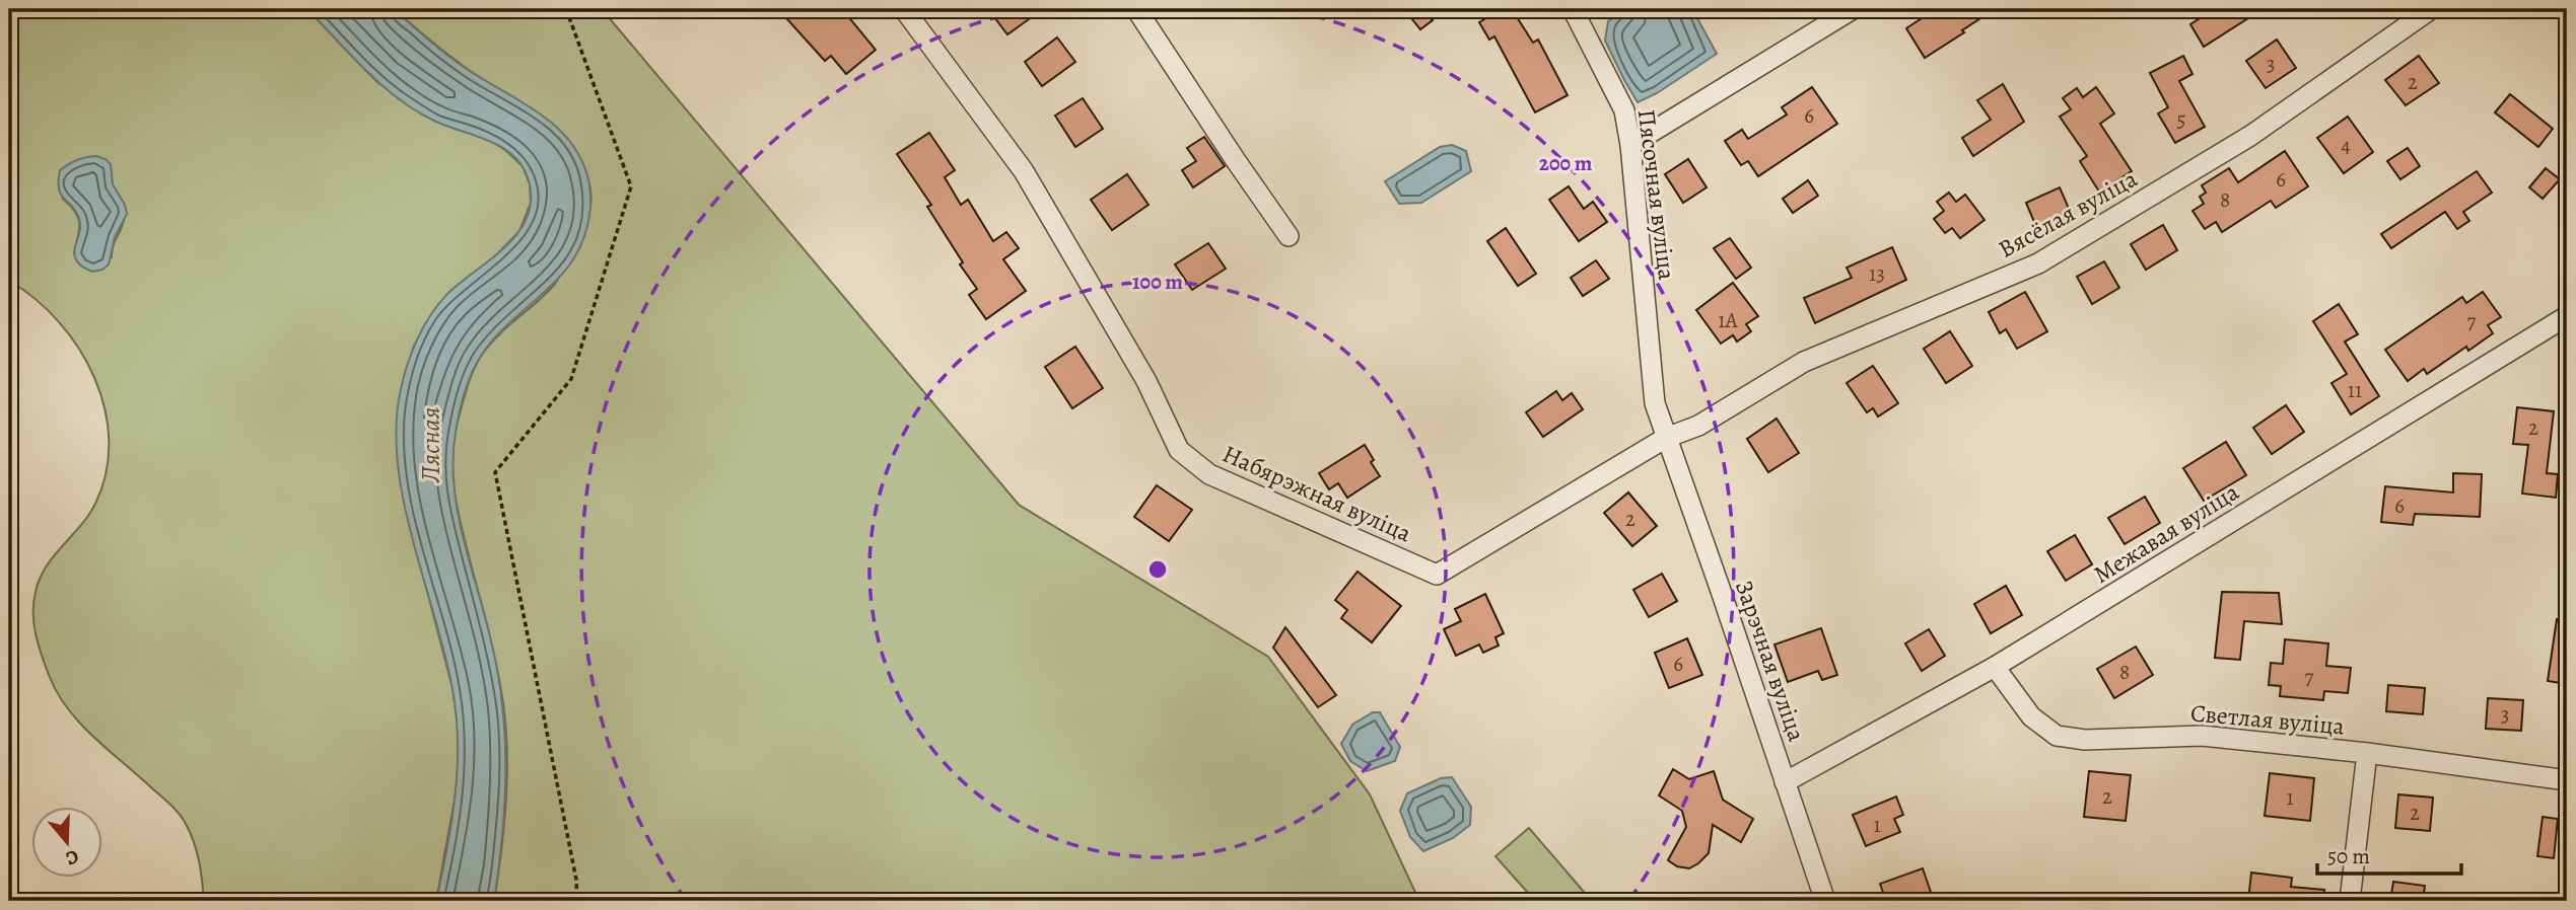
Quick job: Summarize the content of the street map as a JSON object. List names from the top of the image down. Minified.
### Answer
{"streets":{"street":["Пясочная вуліца","Вясёлая вуліца","Набярэжная вуліца","Межавая вуліца","Зарэчная вуліца","Светлая вуліца"]},"crossings":[["Пясочная вуліца","Вясёлая вуліца"],["Пясочная вуліца","Набярэжная вуліца"],["Пясочная вуліца","Зарэчная вуліца"],["Вясёлая вуліца","Набярэжная вуліца"],["Вясёлая вуліца","Зарэчная вуліца"],["Набярэжная вуліца","Зарэчная вуліца"],["Межавая вуліца","Зарэчная вуліца"],["Межавая вуліца","Светлая вуліца"]],"water":["Лясная"],"house_numbers":["3","2","6","5","4","6","8","13","1А","7","11","2","6","2","6","8","7","3","2","1","2","1"],"scale_bar":"50 m","north":"bottom","rings":["200 m","100 m"]}
